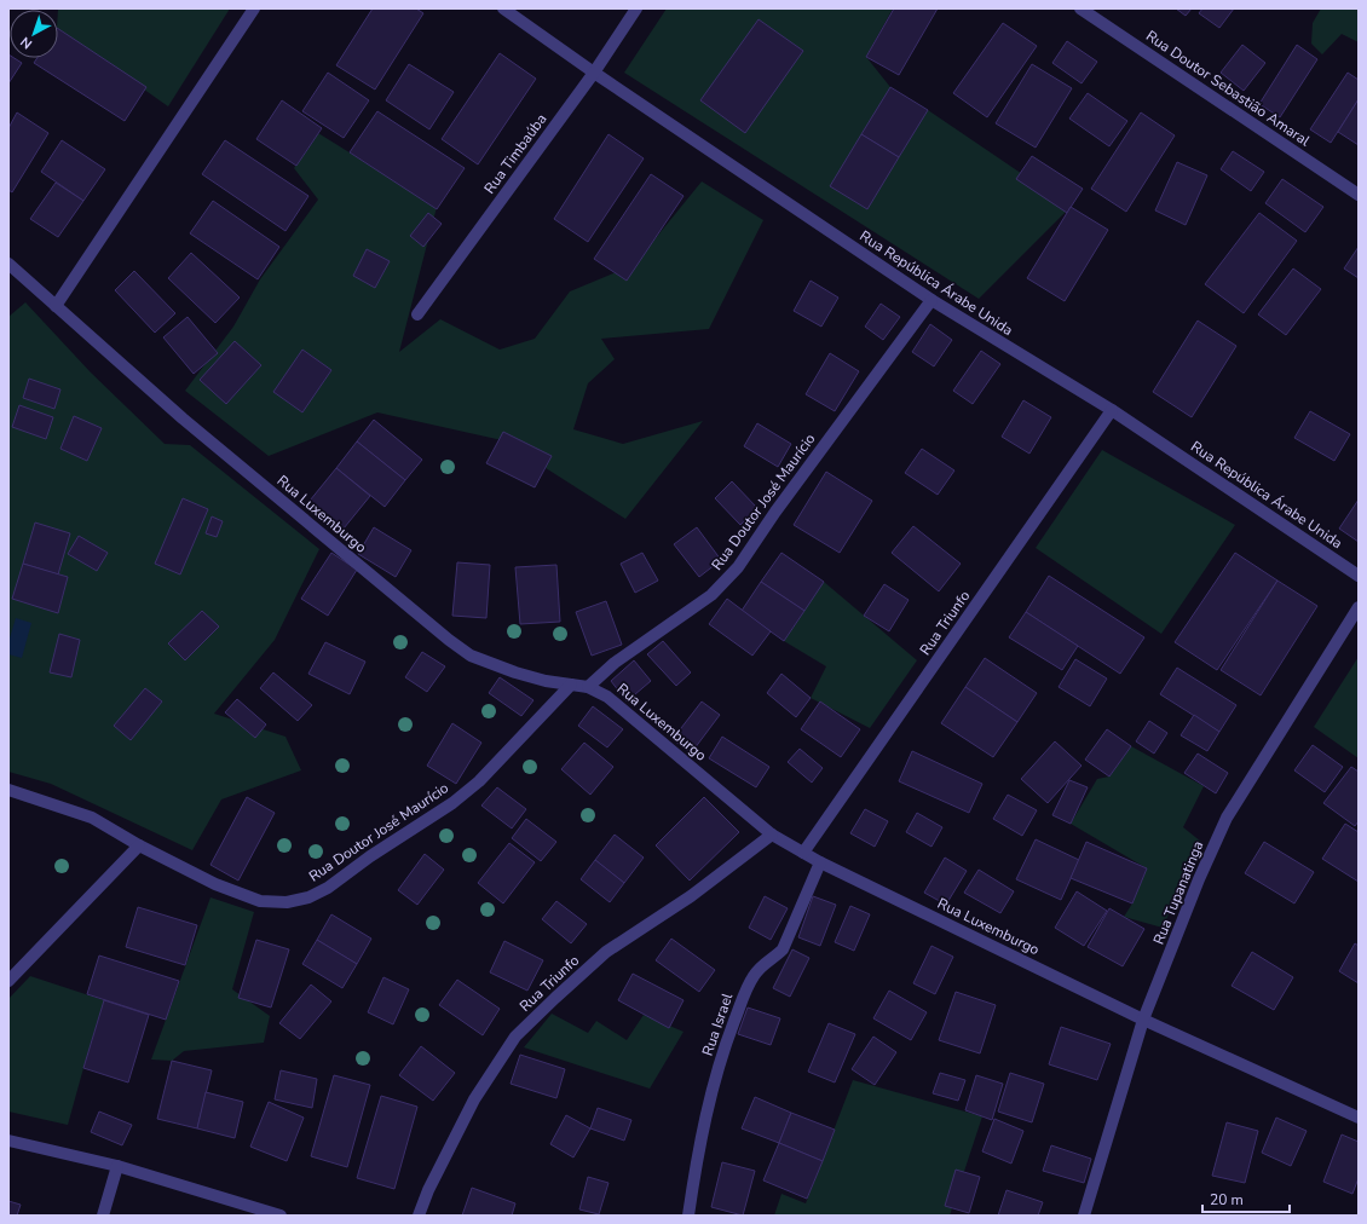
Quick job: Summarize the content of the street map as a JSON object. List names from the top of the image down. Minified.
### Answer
{"streets":{"street":["Rua Doutor Sebastião Amaral","Rua Timbaúba","Rua República Árabe Unida","Rua Doutor José Maurício","Rua Luxemburgo","Rua Triunfo","Rua Tupanatinga","Rua Israel"]},"crossings":[["Rua Timbaúba","Rua República Árabe Unida"],["Rua República Árabe Unida","Rua Doutor José Maurício"],["Rua República Árabe Unida","Rua Triunfo"],["Rua Doutor José Maurício","Rua Luxemburgo"],["Rua Luxemburgo","Rua Triunfo"],["Rua Luxemburgo","Rua Tupanatinga"],["Rua Luxemburgo","Rua Israel"]],"scale_bar":"20 m","north":"bottom left"}
